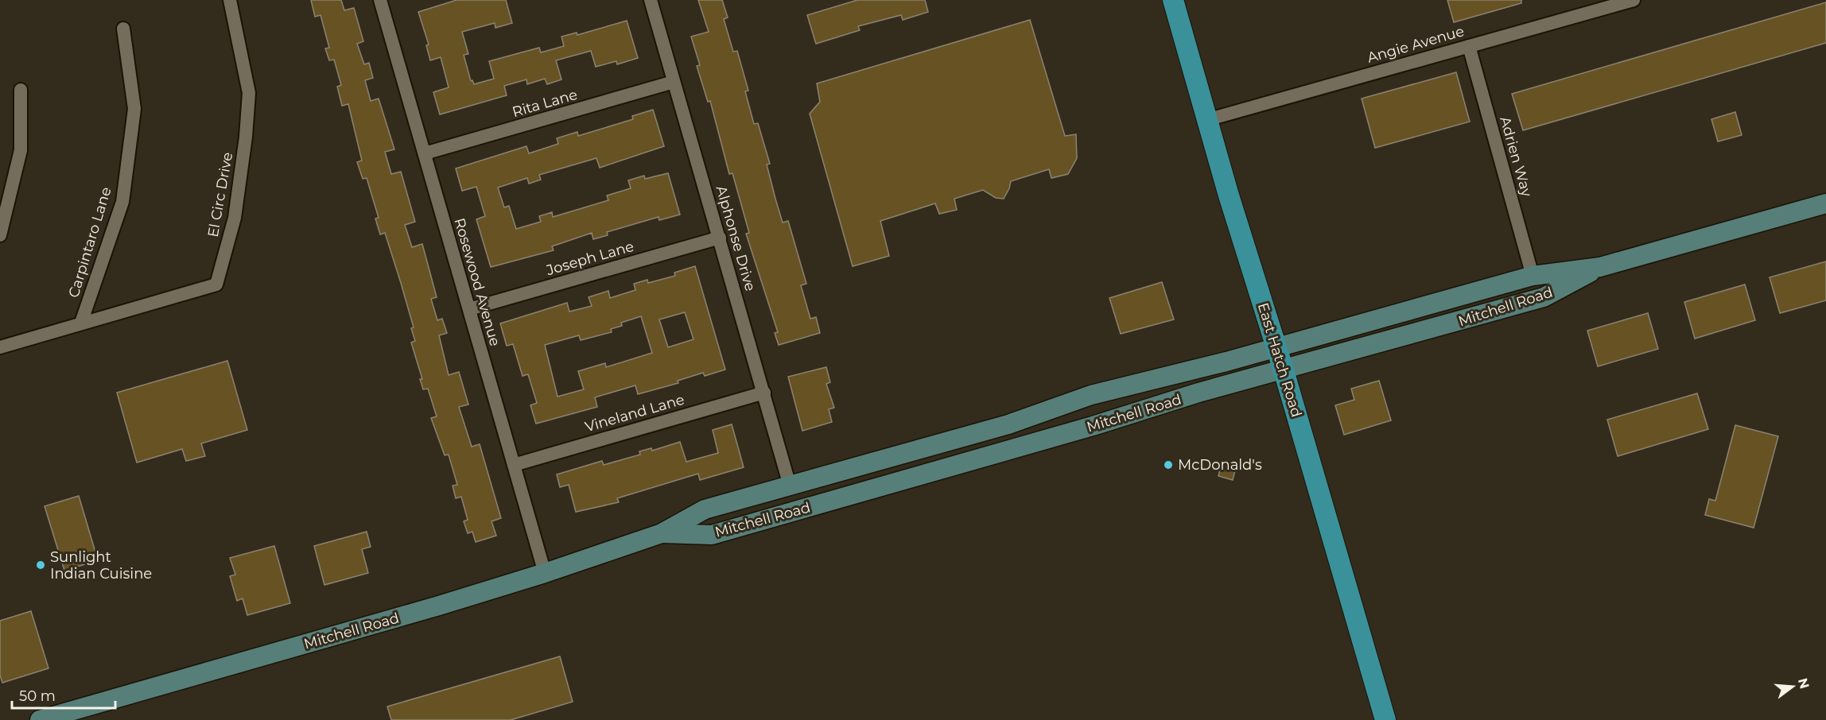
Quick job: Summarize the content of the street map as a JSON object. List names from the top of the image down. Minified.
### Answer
{"streets":{"main road":["Mitchell Road","East Hatch Road"],"street":["Angie Avenue","Rita Lane","Adrien Way","El Circ Drive","Alphonse Drive","Carpintaro Lane","Joseph Lane","Rosewood Avenue","Vineland Lane"]},"crossings":[["Angie Avenue","Adrien Way"],["Angie Avenue","East Hatch Road"],["Rita Lane","Alphonse Drive"],["Rita Lane","Rosewood Avenue"],["Adrien Way","Mitchell Road"],["El Circ Drive","Carpintaro Lane"],["Alphonse Drive","Joseph Lane"],["Alphonse Drive","Mitchell Road"],["Alphonse Drive","Vineland Lane"],["Joseph Lane","Rosewood Avenue"],["Rosewood Avenue","Mitchell Road"],["Rosewood Avenue","Vineland Lane"],["Mitchell Road","East Hatch Road"]],"places":["McDonald's","Sunlight Indian Cuisine"],"scale_bar":"50 m","north":"right"}
